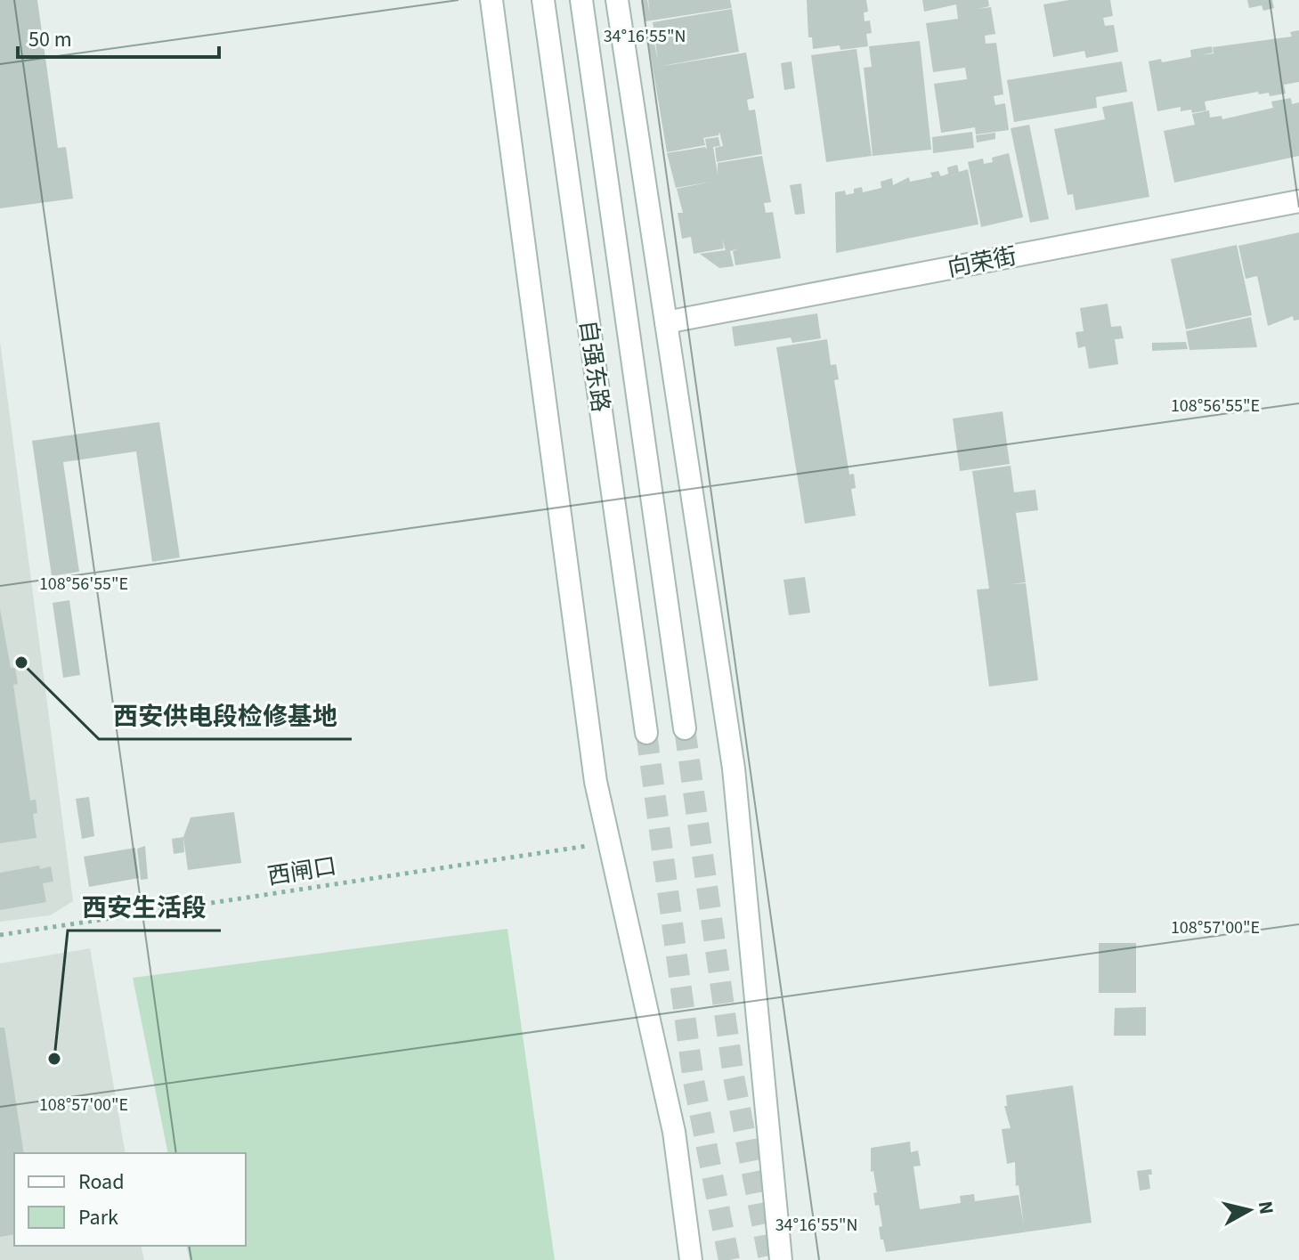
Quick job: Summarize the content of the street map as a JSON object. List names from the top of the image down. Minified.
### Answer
{"streets":{"main road":["向荣街","自强东路"],"path":["西闸口"]},"places":["西安供电段检修基地","西安生活段"],"legend":["Road","Park"],"scale_bar":"50 m","north":"right","coordinates":["34°16'55\"N","108°56'55\"E","108°57'00\"E"]}
